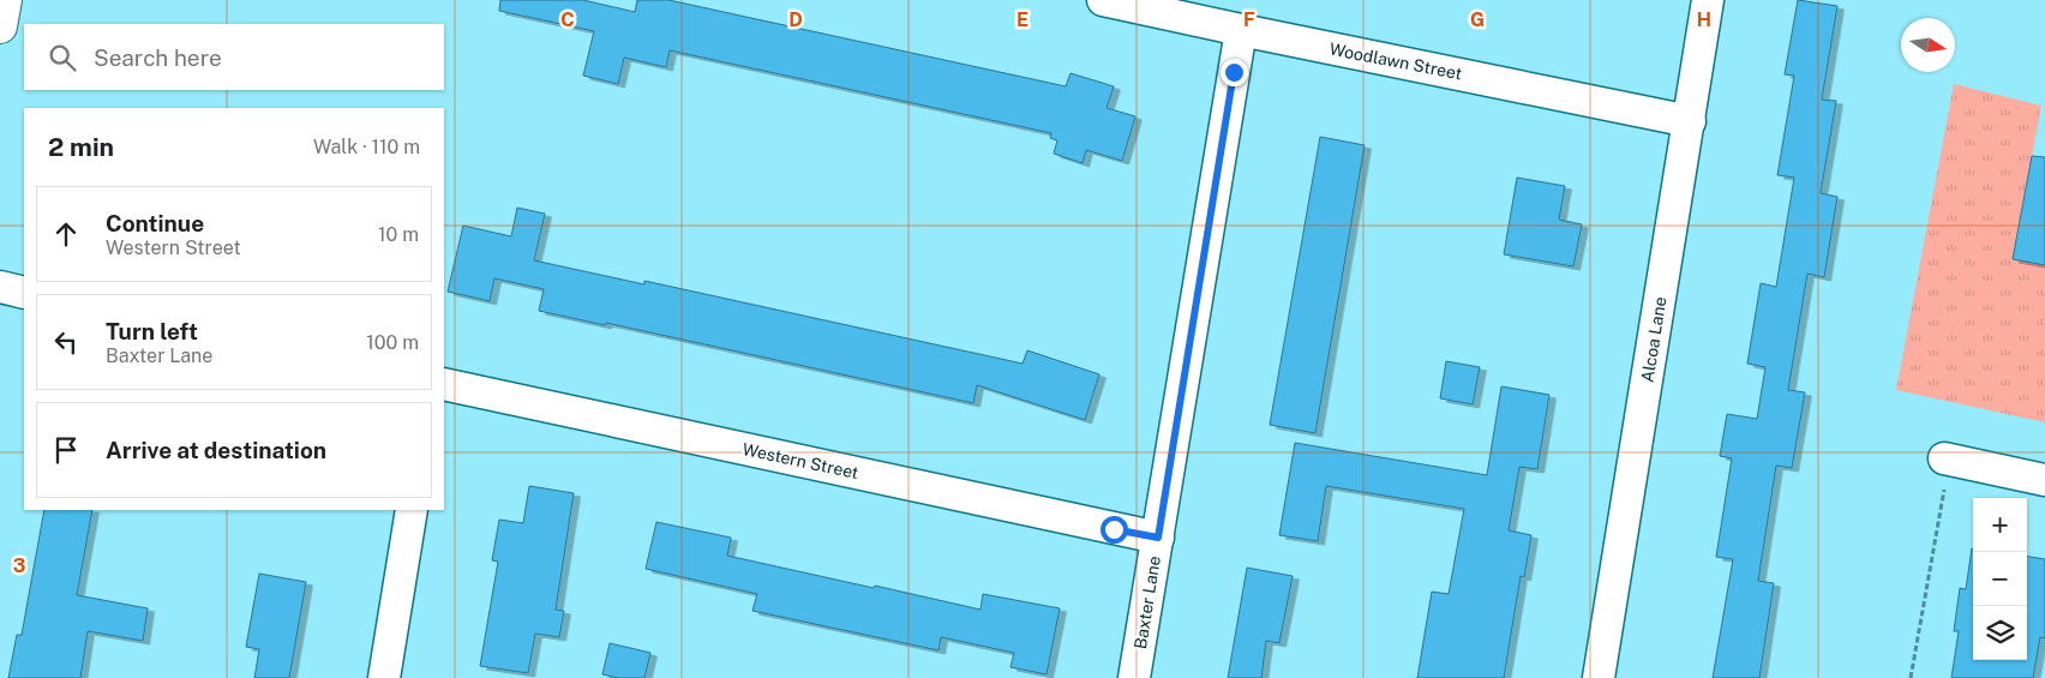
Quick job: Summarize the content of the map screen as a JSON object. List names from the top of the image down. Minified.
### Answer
{"streets":{"street":["Woodlawn Street","Alcoa Lane","Western Street","Baxter Lane"]},"crossings":[["Woodlawn Street","Alcoa Lane"],["Woodlawn Street","Baxter Lane"],["Western Street","Baxter Lane"]],"north":"right","page":{"search":"Search here","heading":["2 min","Walk · 110 m"],"list":[["Continue","Western Street","10 m"],["Turn left","Baxter Lane","100 m"],"Arrive at destination"],"map_buttons":["+","−"]},"grid":{"columns":["C","D","E","F","G","H"],"rows":["3"]}}
